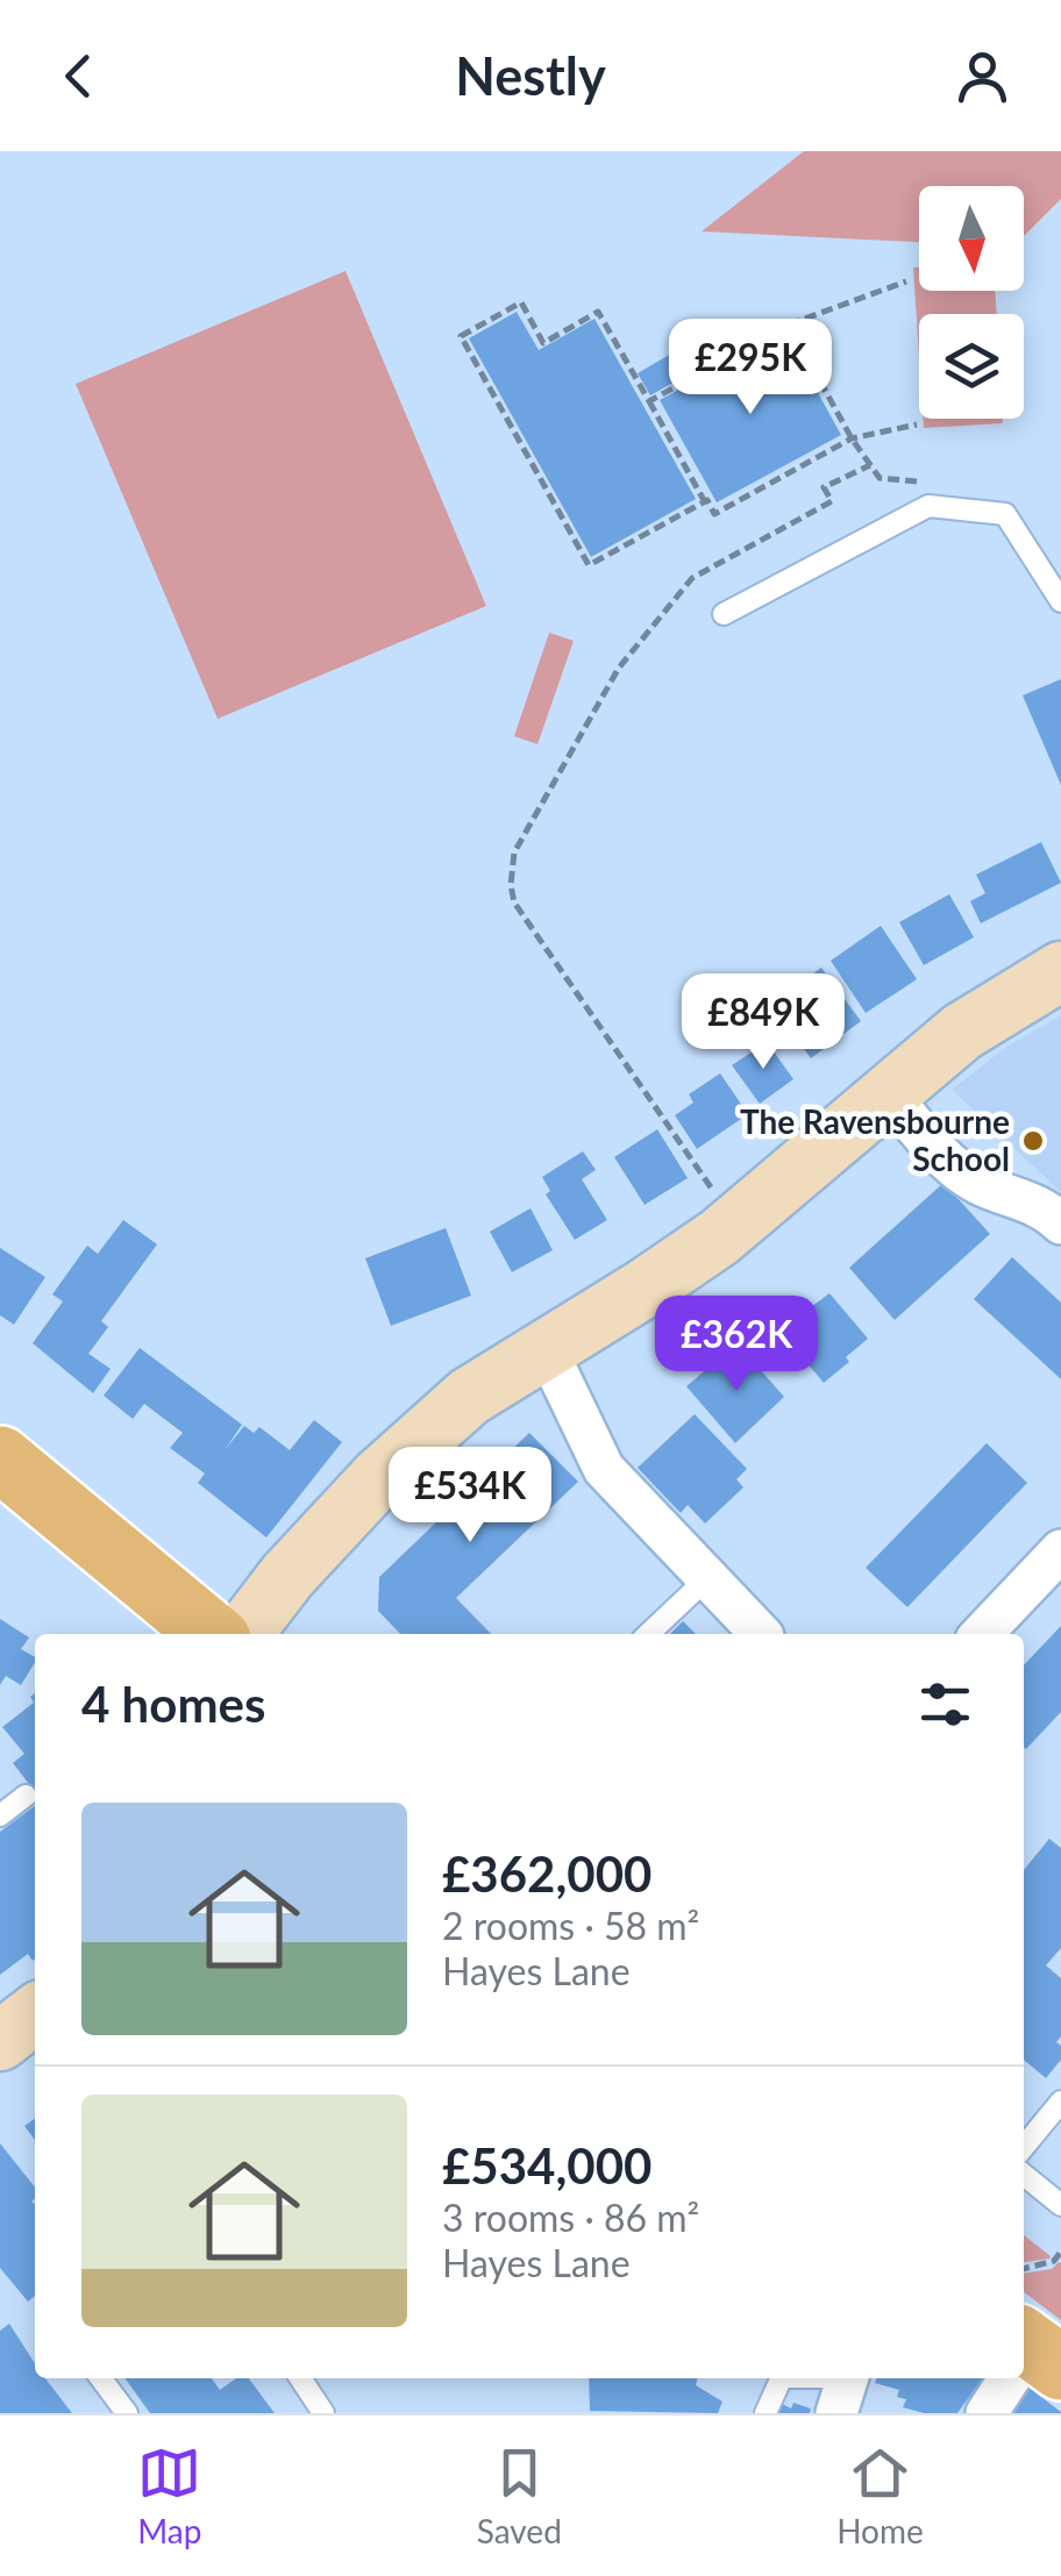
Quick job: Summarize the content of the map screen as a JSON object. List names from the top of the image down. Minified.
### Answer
{"places":["The Ravensbourne School"],"north":"bottom","page":{"header":"Nestly","price":["£295K","£849K","£362K","£534K"],"heading":"4 homes","list":[{"name":"£362,000","note":"2 rooms · 58 m² · Hayes Lane"},{"name":"£534,000","note":"3 rooms · 86 m² · Hayes Lane"}],"tabs":["Map","Saved","Home"]}}
